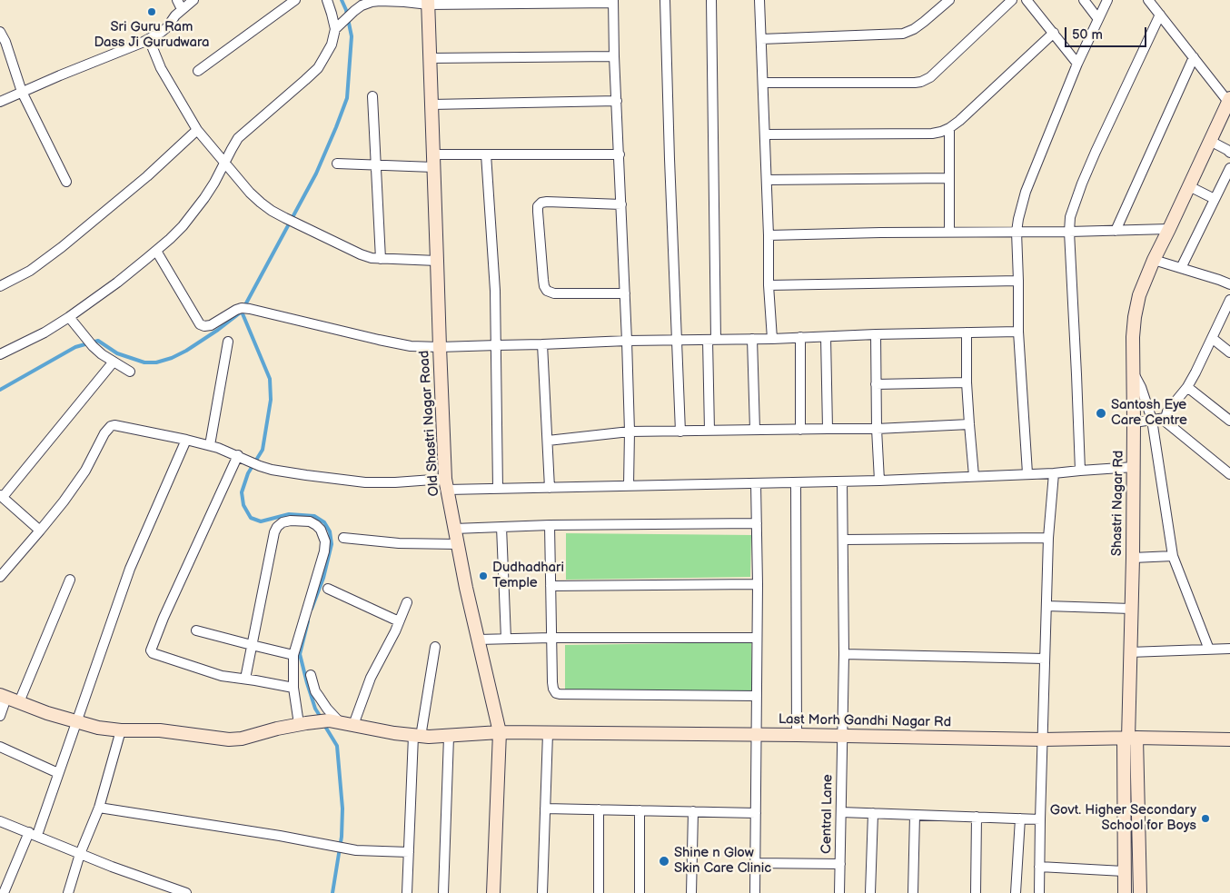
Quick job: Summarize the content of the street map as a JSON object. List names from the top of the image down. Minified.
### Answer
{"streets":{"street":["Old Shastri Nagar Road","Shastri Nagar Rd","Last Morh Gandhi Nagar Rd","Central Lane"]},"crossings":[["Old Shastri Nagar Road","Last Morh Gandhi Nagar Rd"],["Shastri Nagar Rd","Last Morh Gandhi Nagar Rd"],["Last Morh Gandhi Nagar Rd","Central Lane"]],"places":["Sri Guru Ram Dass Ji Gurudwara","Santosh Eye Care Centre","Dudhadhari Temple","Govt. Higher Secondary School for Boys","Shine n Glow Skin Care Clinic"],"scale_bar":"50 m"}
